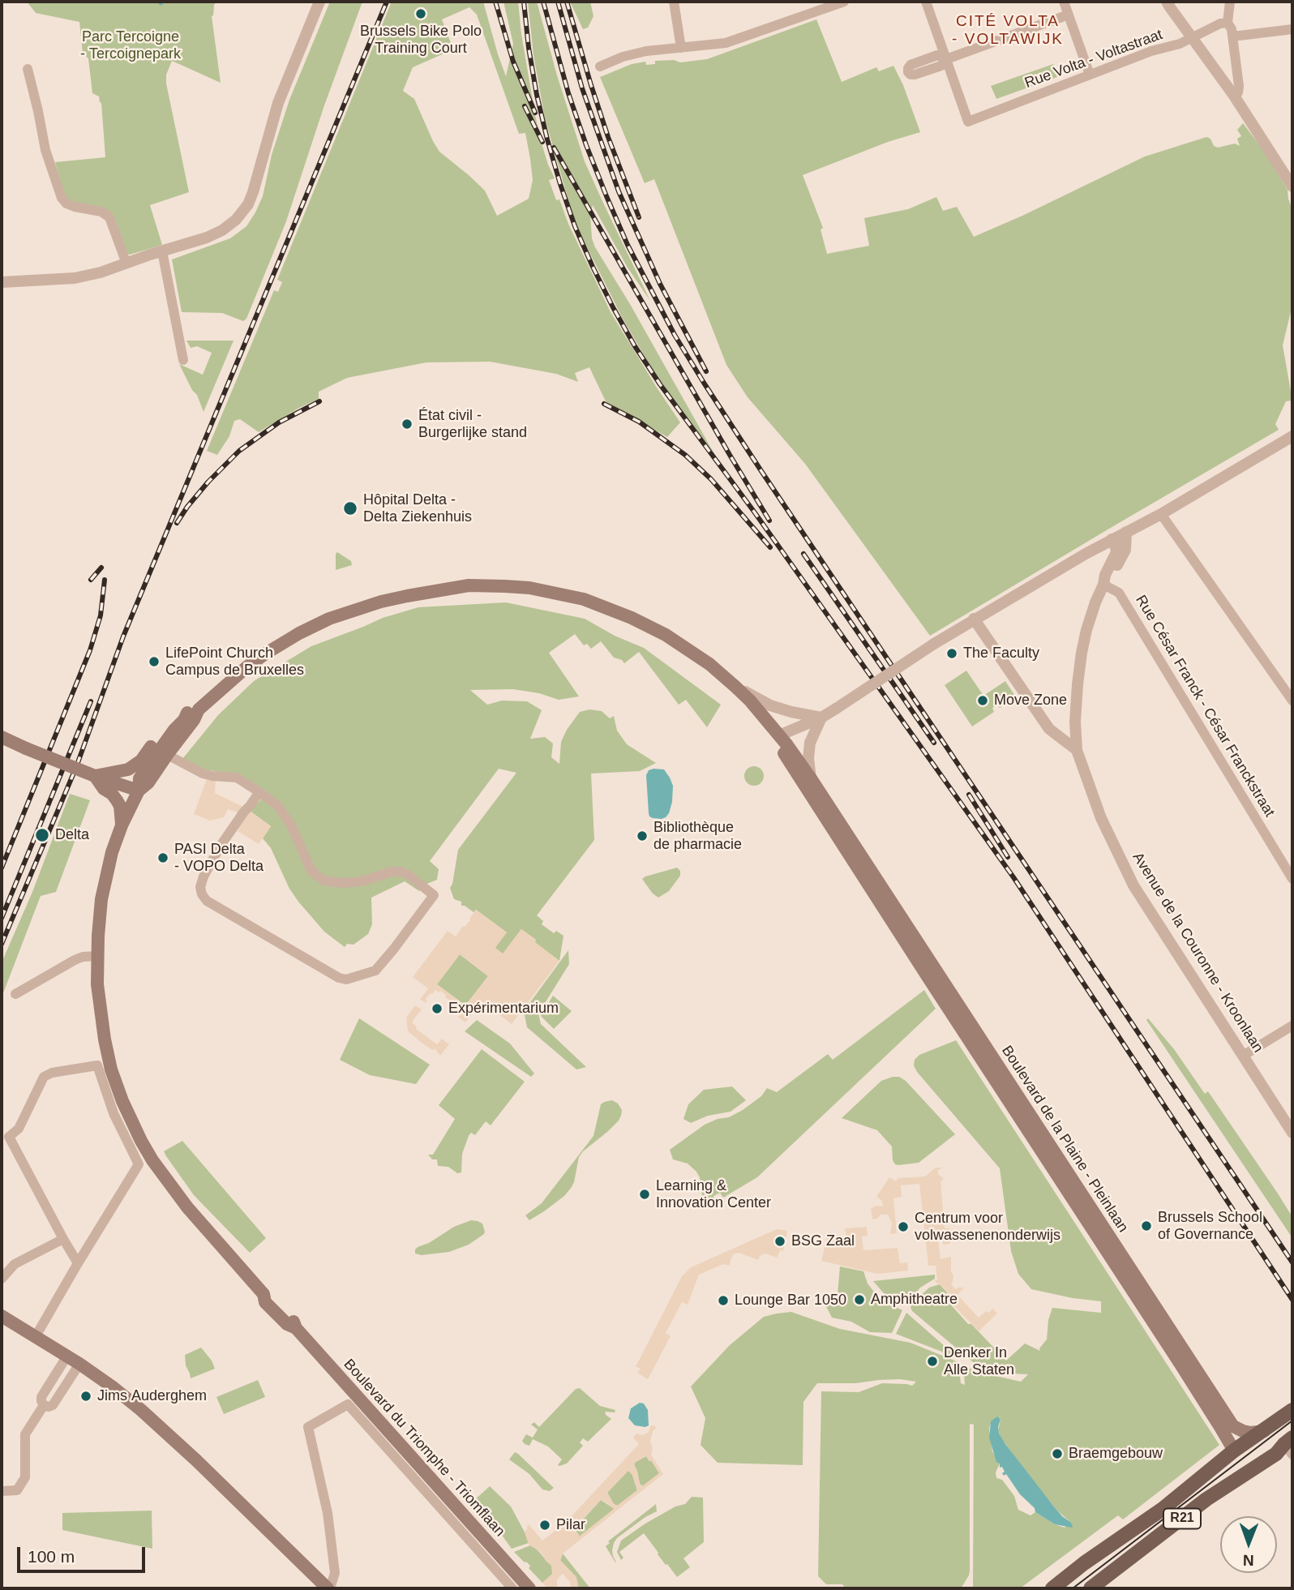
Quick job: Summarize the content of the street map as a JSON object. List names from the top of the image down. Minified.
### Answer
{"streets":{"main road":["Boulevard de la Plaine - Pleinlaan","Boulevard du Triomphe - Triomflaan","R21"],"street":["Rue Volta - Voltastraat","Rue César Franck - César Franckstraat","Avenue de la Couronne - Kroonlaan"]},"crossings":[["Rue César Franck - César Franckstraat","Avenue de la Couronne - Kroonlaan"],["Boulevard de la Plaine - Pleinlaan","Boulevard du Triomphe - Triomflaan"],["Boulevard de la Plaine - Pleinlaan","R21"]],"districts":["CITÉ VOLTA - VOLTAWIJK"],"parks":["Parc Tercoigne - Tercoignepark"],"places":["Brussels Bike Polo Training Court","État civil - Burgerlijke stand","Hôpital Delta - Delta Ziekenhuis","The Faculty","LifePoint Church Campus de Bruxelles","Move Zone","Delta","Bibliothèque de pharmacie","PASI Delta - VOPO Delta","Expérimentarium","Learning & Innovation Center","Brussels School of Governance","Centrum voor volwassenenonderwijs","BSG Zaal","Amphitheatre","Lounge Bar 1050","Denker In Alle Staten","Jims Auderghem","Braemgebouw","Pilar"],"scale_bar":"100 m","north":"bottom"}
